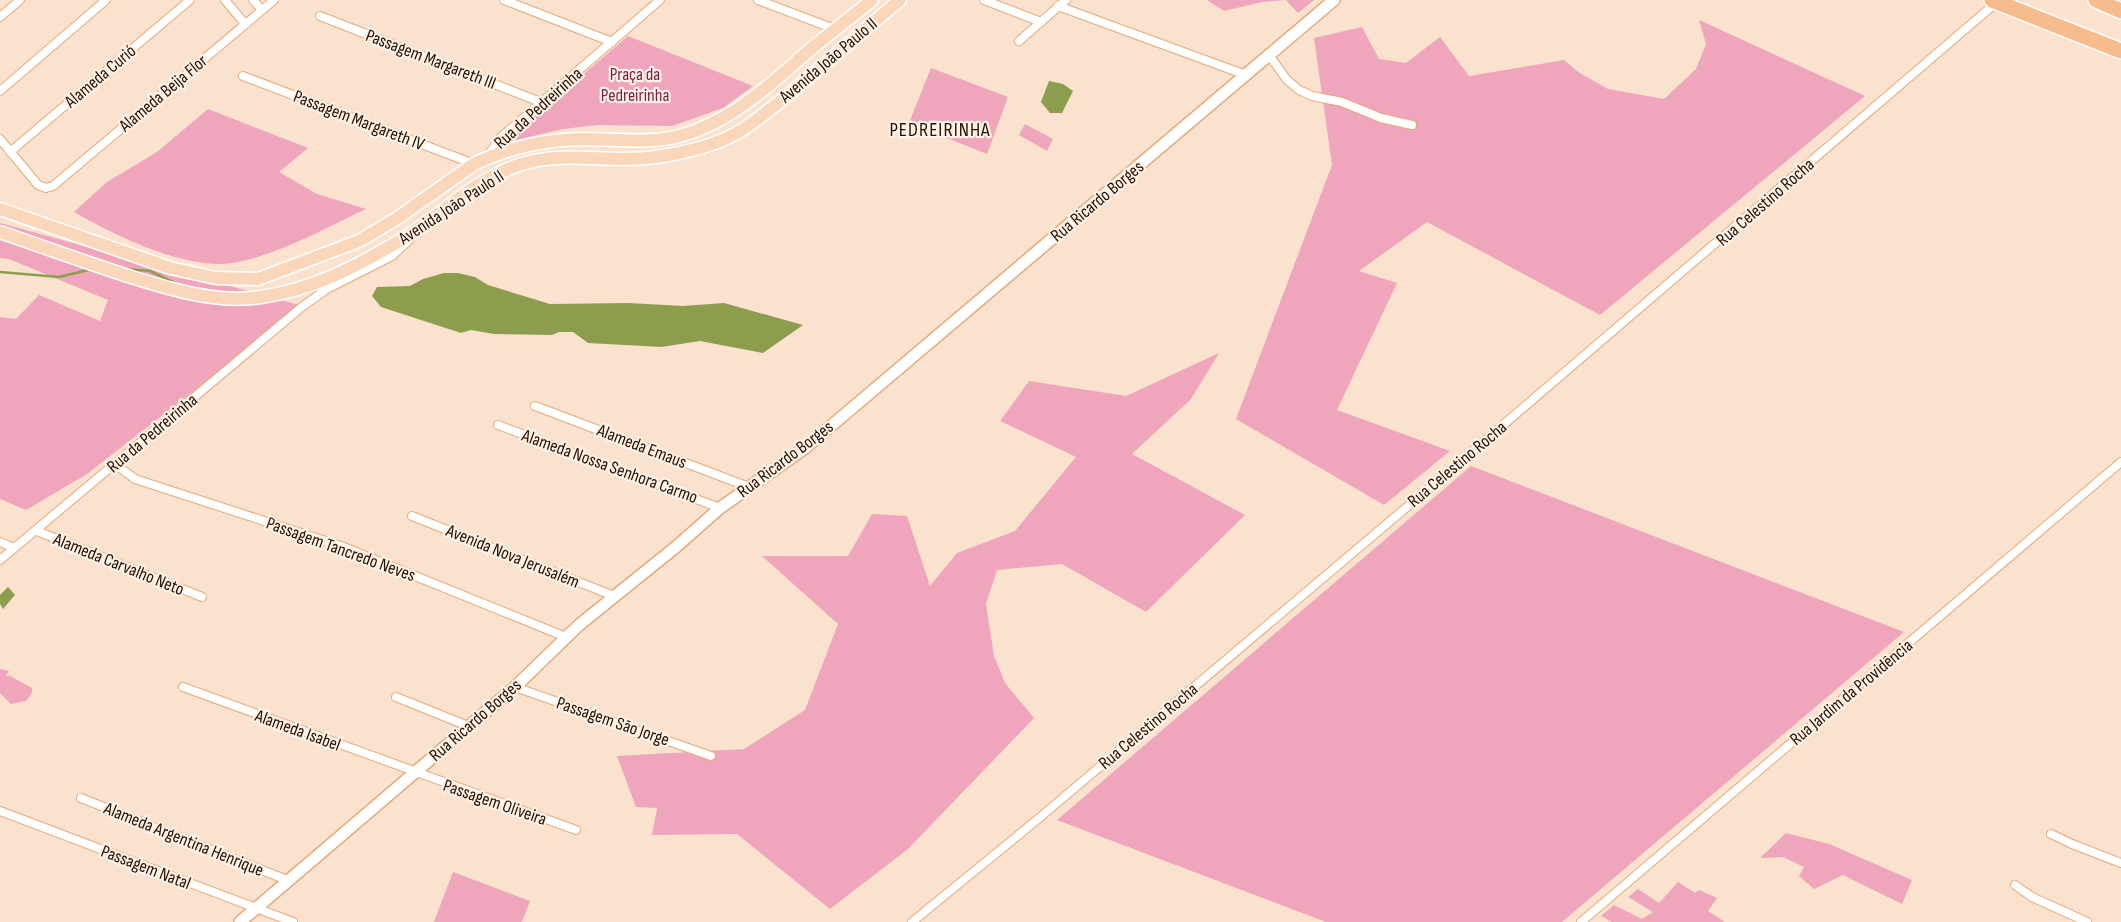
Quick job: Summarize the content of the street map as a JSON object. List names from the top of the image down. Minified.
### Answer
{"streets":{"main road":["Avenida João Paulo II"],"street":["Passagem Margareth III","Alameda Curió","Alameda Beija Flor","Rua da Pedreirinha","Passagem Margareth IV","Rua Ricardo Borges","Rua Celestino Rocha","Alameda Emaus","Alameda Nossa Senhora Carmo","Passagem Tancredo Neves","Avenida Nova Jerusalém","Alameda Carvalho Neto","Rua Jardim da Providência","Passagem São Jorge","Alameda Isabel","Passagem Oliveira","Alameda Argentina Henrique","Passagem Natal"]},"crossings":[["Passagem Margareth III","Rua da Pedreirinha"],["Avenida João Paulo II","Rua da Pedreirinha"],["Avenida João Paulo II","Passagem Margareth IV"],["Alameda Curió","Alameda Beija Flor"],["Rua da Pedreirinha","Passagem Tancredo Neves"],["Rua da Pedreirinha","Alameda Carvalho Neto"],["Rua Ricardo Borges","Alameda Emaus"],["Rua Ricardo Borges","Alameda Nossa Senhora Carmo"],["Rua Ricardo Borges","Passagem Tancredo Neves"],["Rua Ricardo Borges","Avenida Nova Jerusalém"],["Rua Ricardo Borges","Passagem São Jorge"],["Rua Ricardo Borges","Alameda Isabel"],["Rua Ricardo Borges","Passagem Oliveira"],["Rua Ricardo Borges","Alameda Argentina Henrique"],["Rua Ricardo Borges","Passagem Natal"],["Alameda Isabel","Passagem Oliveira"]],"districts":["PEDREIRINHA"],"parks":["Praça da Pedreirinha"]}
